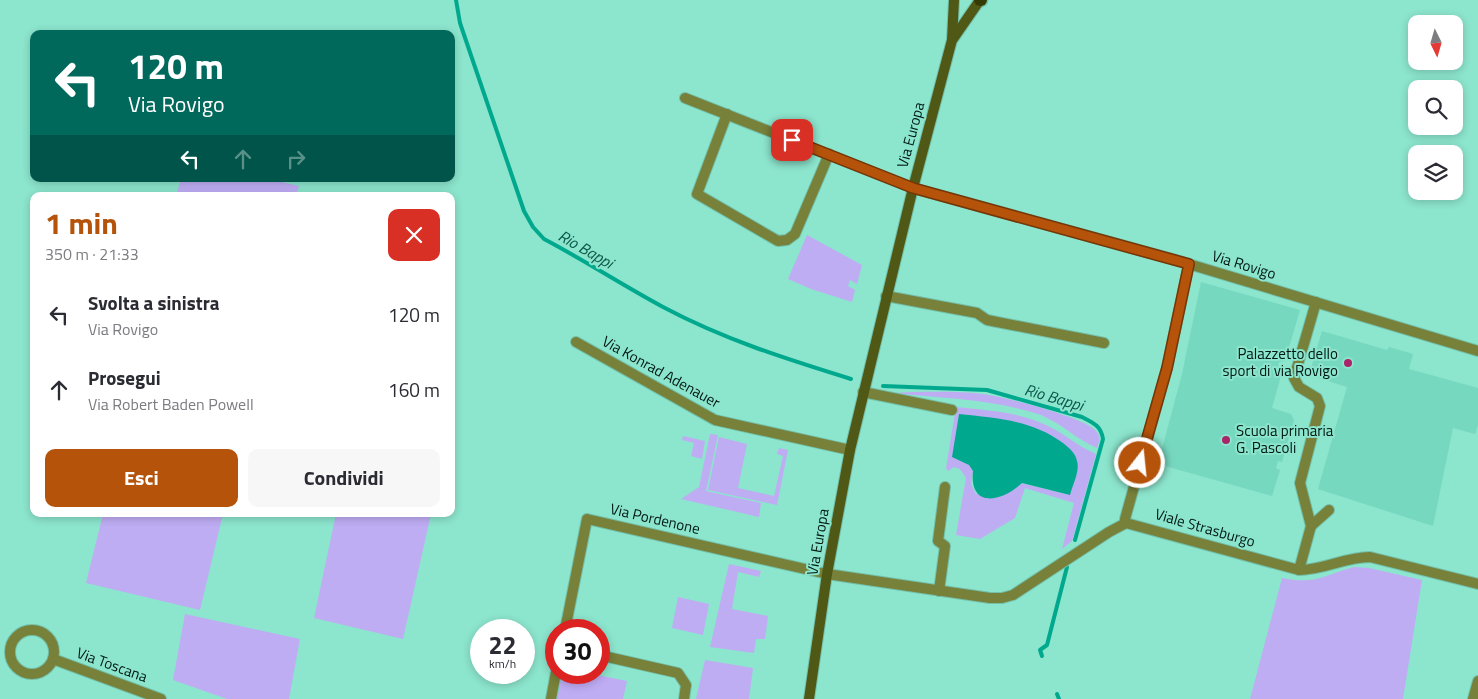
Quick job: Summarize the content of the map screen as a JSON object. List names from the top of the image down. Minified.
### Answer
{"streets":{"street":["Via Europa","Via Rovigo","Via Konrad Adenauer","Via Pordenone","Viale Strasburgo","Via Toscana"]},"crossings":[["Via Europa","Via Rovigo"],["Via Europa","Via Konrad Adenauer"],["Via Europa","Via Pordenone"]],"water":["Rio Bappi"],"places":["Palazzetto dello sport di via Rovigo","Scuola primaria G. Pascoli"],"north":"bottom","page":{"turn":["120 m","Via Rovigo"],"heading":["1 min","350 m · 21:33"],"list":[{"name":"Svolta a sinistra","note":"Via Rovigo","value":"120 m"},{"name":"Prosegui","note":"Via Robert Baden Powell","value":"160 m"}],"buttons":["Esci","Condividi"],"speed":"22 km/h","limit":"30"}}
